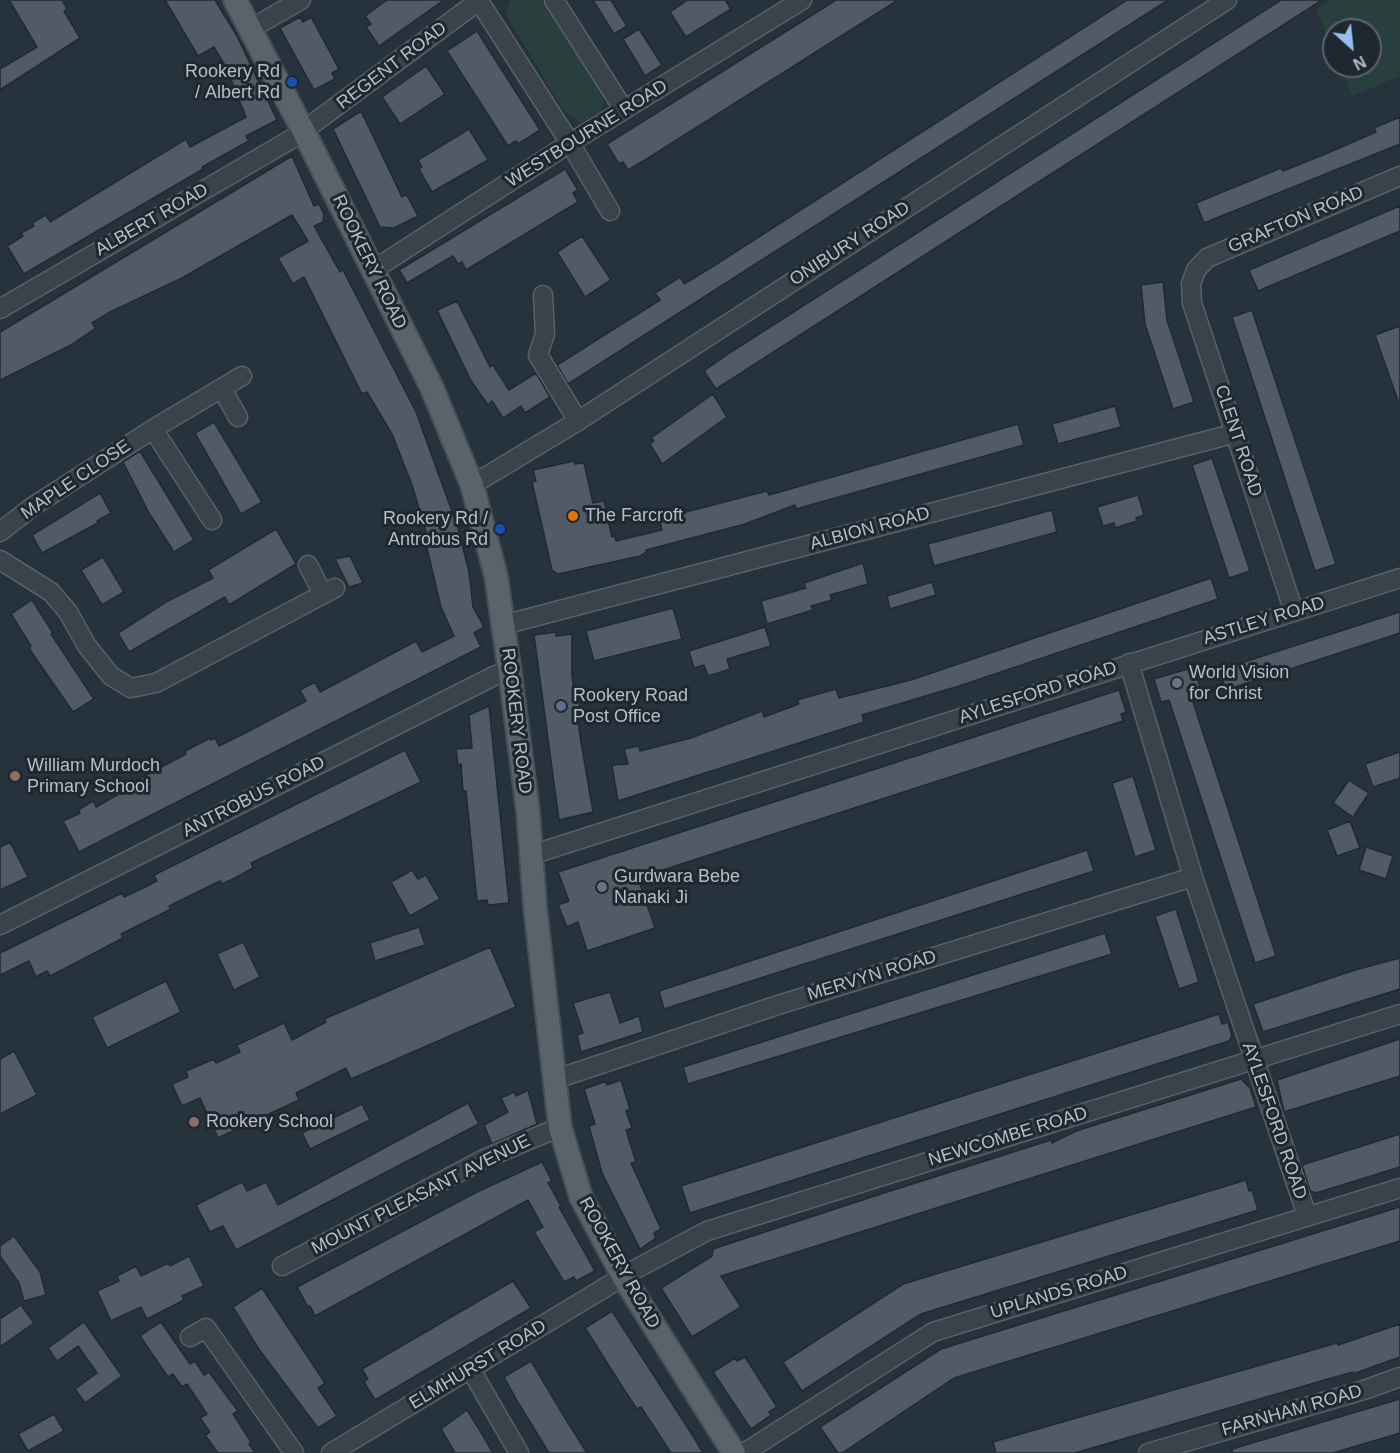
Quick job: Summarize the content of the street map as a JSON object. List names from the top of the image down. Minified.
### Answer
{"streets":{"main road":["ROOKERY ROAD"],"street":["REGENT ROAD","WESTBOURNE ROAD","ALBERT ROAD","GRAFTON ROAD","ONIBURY ROAD","CLENT ROAD","MAPLE CLOSE","ALBION ROAD","ASTLEY ROAD","AYLESFORD ROAD","ANTROBUS ROAD","MERVYN ROAD","NEWCOMBE ROAD","MOUNT PLEASANT AVENUE","UPLANDS ROAD","ELMHURST ROAD","FARNHAM ROAD"]},"crossings":[["REGENT ROAD","ALBERT ROAD"],["REGENT ROAD","ROOKERY ROAD"],["WESTBOURNE ROAD","ROOKERY ROAD"],["ALBERT ROAD","ROOKERY ROAD"],["GRAFTON ROAD","CLENT ROAD"],["ONIBURY ROAD","ROOKERY ROAD"],["ROOKERY ROAD","ALBION ROAD"],["ROOKERY ROAD","AYLESFORD ROAD"],["ROOKERY ROAD","ANTROBUS ROAD"],["ROOKERY ROAD","MERVYN ROAD"],["ROOKERY ROAD","NEWCOMBE ROAD"],["ROOKERY ROAD","MOUNT PLEASANT AVENUE"],["ROOKERY ROAD","ELMHURST ROAD"],["CLENT ROAD","ALBION ROAD"],["CLENT ROAD","ASTLEY ROAD"],["ASTLEY ROAD","AYLESFORD ROAD"],["AYLESFORD ROAD","MERVYN ROAD"],["AYLESFORD ROAD","NEWCOMBE ROAD"],["AYLESFORD ROAD","UPLANDS ROAD"],["NEWCOMBE ROAD","ELMHURST ROAD"]],"places":["Rookery Rd / Albert Rd","The Farcroft","Rookery Rd / Antrobus Rd","World Vision for Christ","Rookery Road Post Office","William Murdoch Primary School","Gurdwara Bebe Nanaki Ji","Rookery School"],"north":"bottom right"}
